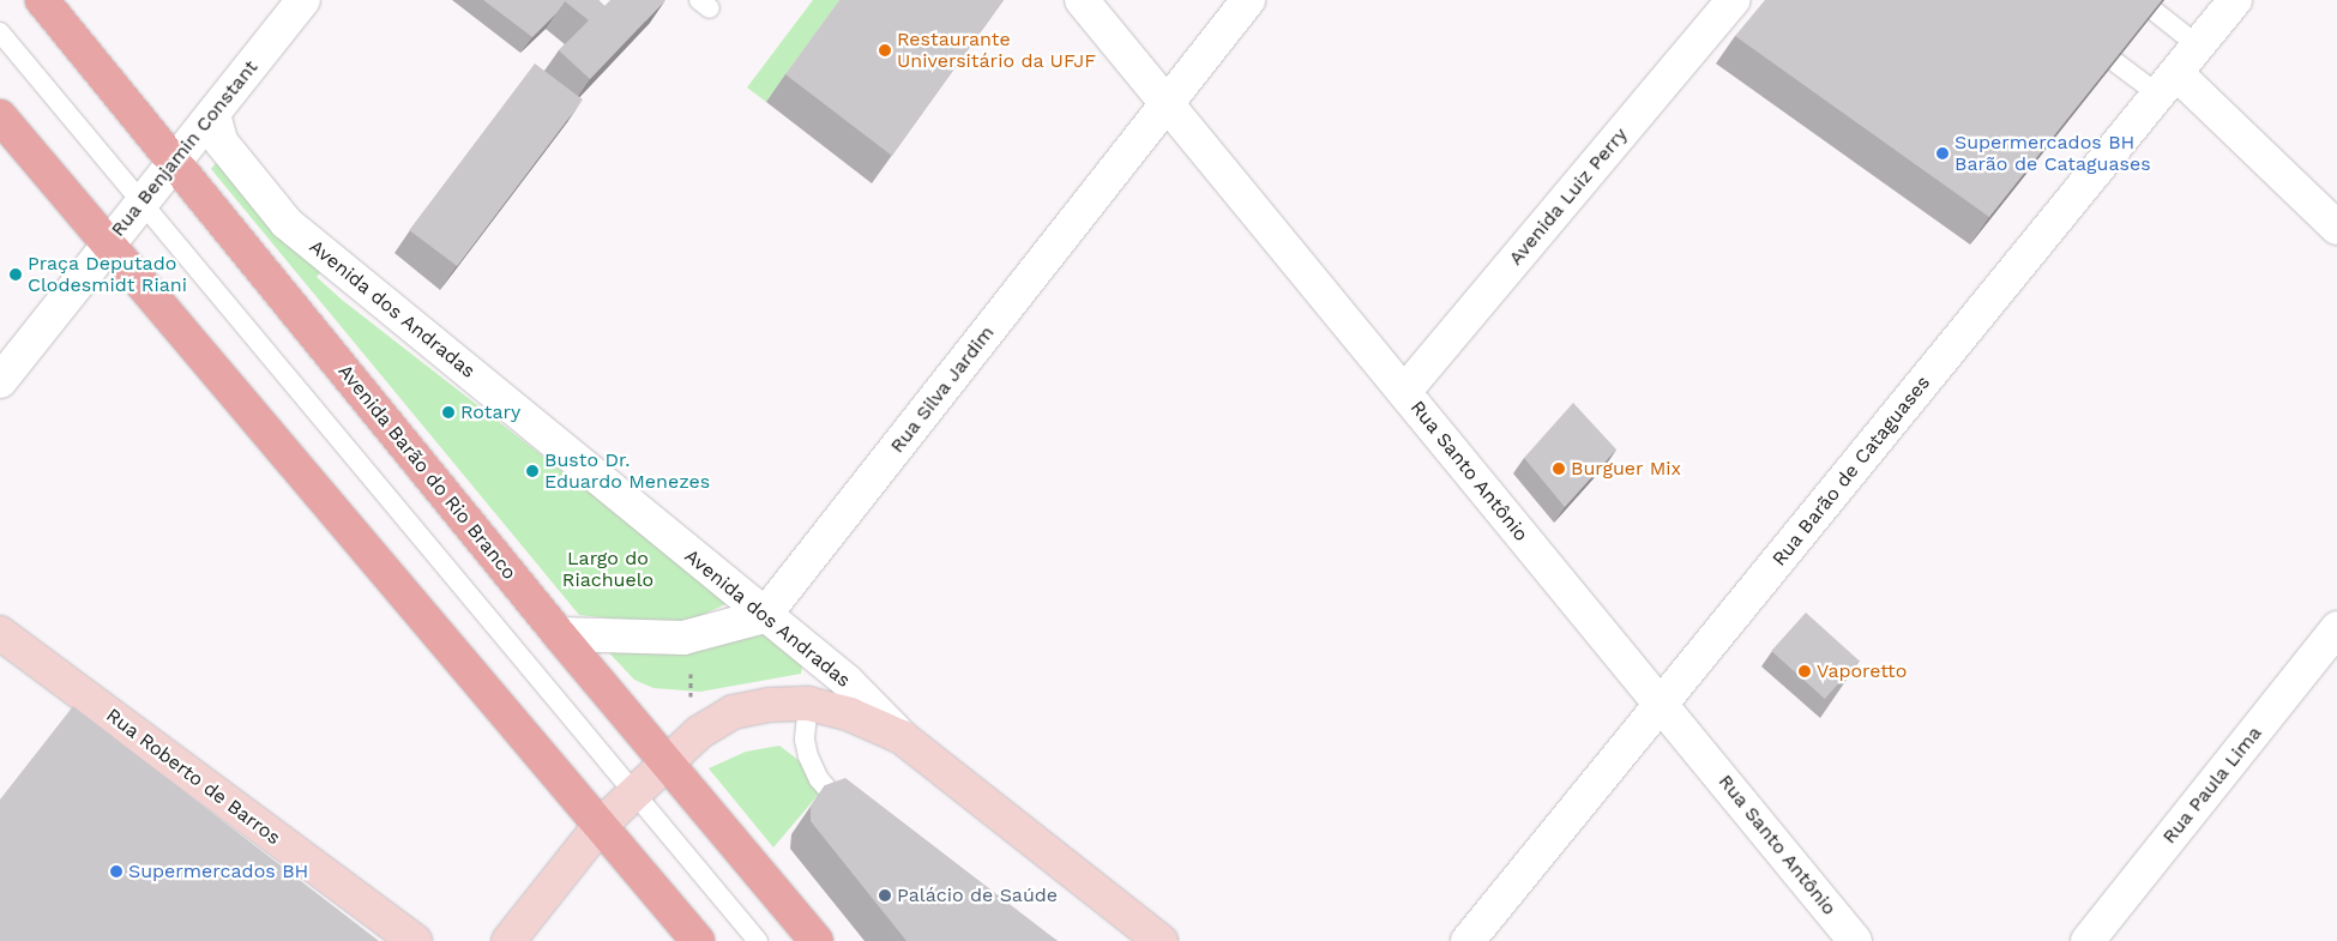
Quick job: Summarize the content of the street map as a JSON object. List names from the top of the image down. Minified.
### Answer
{"streets":{"main road":["Avenida dos Andradas","Avenida Barão do Rio Branco","Rua Roberto de Barros"],"street":["Rua Benjamin Constant","Avenida Luiz Perry","Rua Silva Jardim","Rua Santo Antônio","Rua Barão de Cataguases","Rua Paula Lima"]},"crossings":[["Rua Benjamin Constant","Avenida dos Andradas"],["Rua Benjamin Constant","Avenida Barão do Rio Branco"],["Avenida Luiz Perry","Rua Santo Antônio"],["Avenida dos Andradas","Rua Silva Jardim"],["Avenida dos Andradas","Avenida Barão do Rio Branco"],["Rua Silva Jardim","Rua Santo Antônio"],["Rua Santo Antônio","Rua Barão de Cataguases"]],"parks":["Largo do Riachuelo"],"places":["Restaurante Universitário da UFJF","Supermercados BH Barão de Cataguases","Praça Deputado Clodesmidt Riani","Rotary","Burguer Mix","Busto Dr. Eduardo Menezes","Vaporetto","Supermercados BH","Palácio de Saúde"]}
